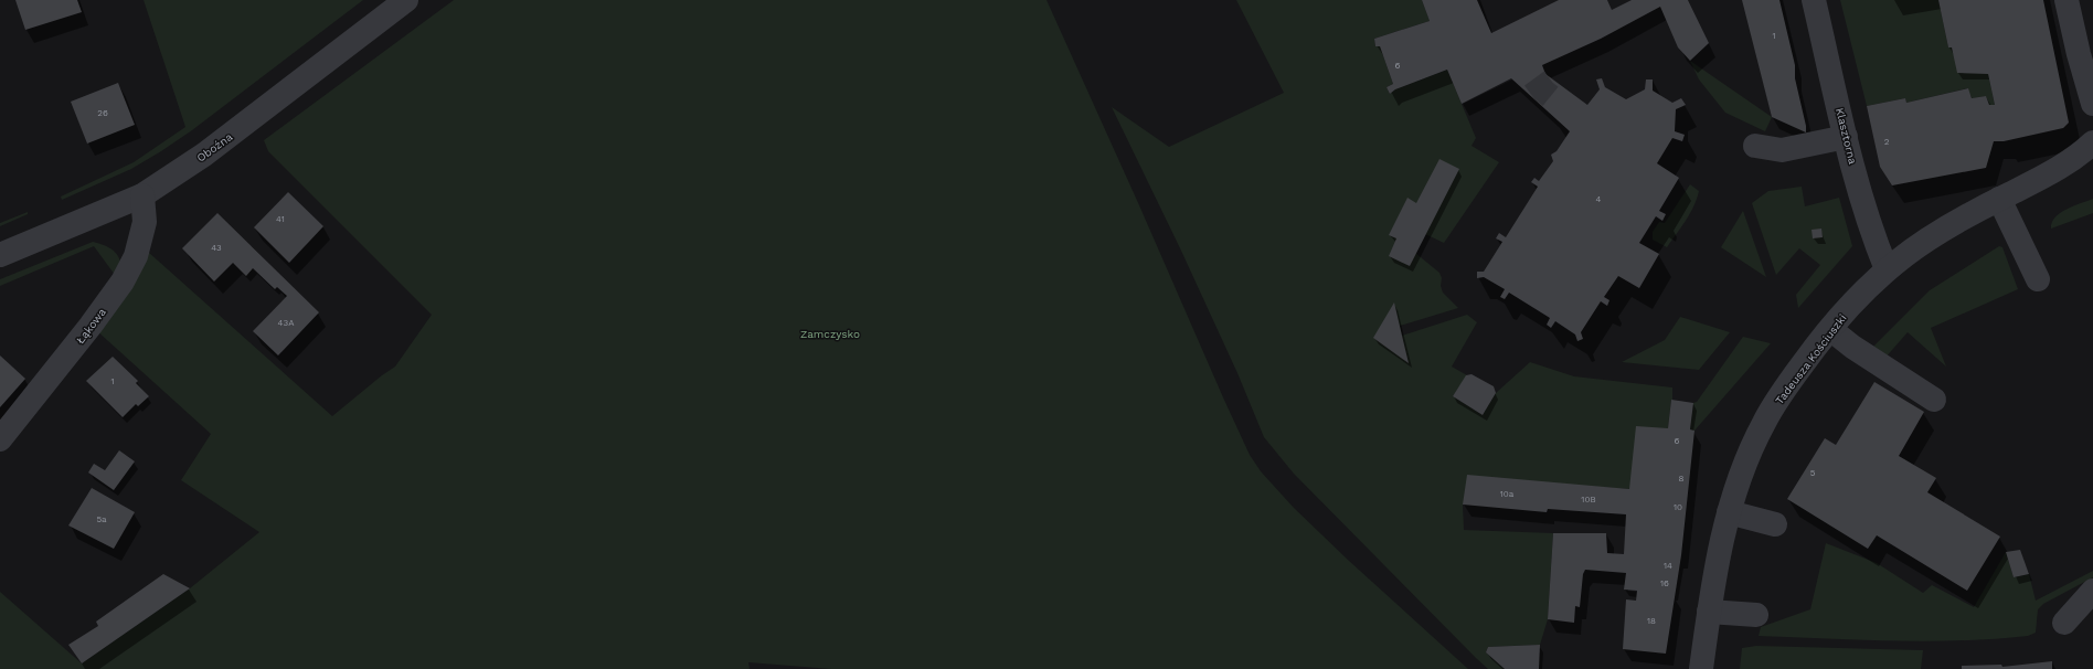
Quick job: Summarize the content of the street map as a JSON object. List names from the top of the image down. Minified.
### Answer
{"streets":{"street":["Klasztorna","Oboźna","Łąkowa","Tadeusza Kościuszki"]},"crossings":[["Klasztorna","Tadeusza Kościuszki"],["Oboźna","Łąkowa"]],"parks":["Zamczysko"],"house_numbers":["1","6","26","2","4","41","43","43A","1","6","5","8","10a","10B","10","5a","14","16","18"]}
